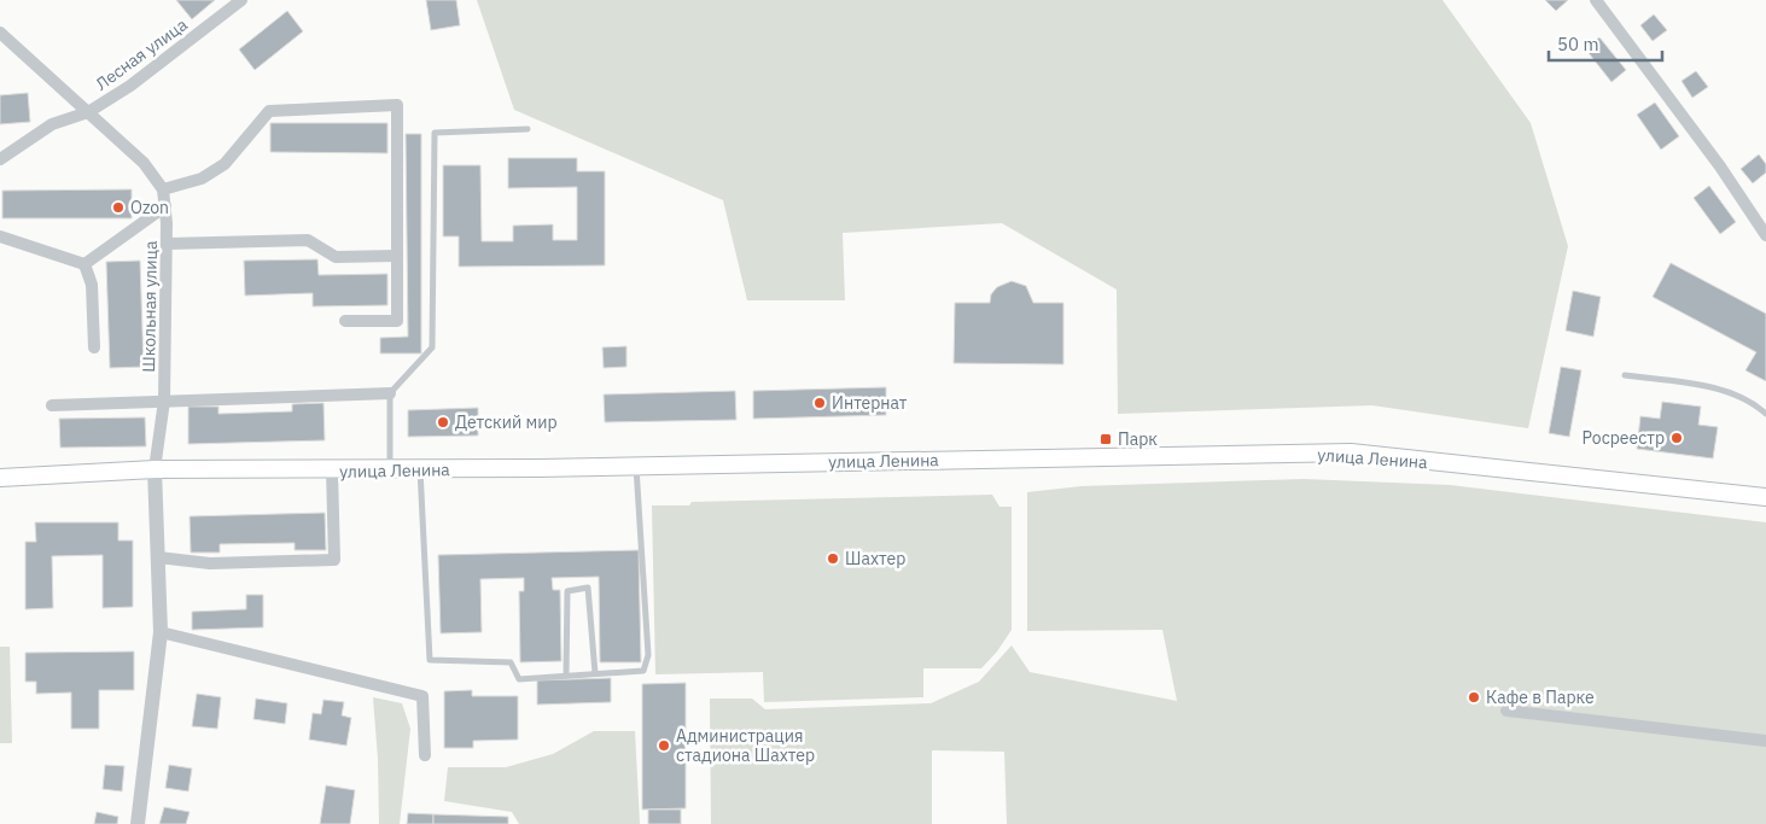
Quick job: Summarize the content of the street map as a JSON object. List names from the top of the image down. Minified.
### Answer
{"streets":{"main road":["улица Ленина"],"street":["Лесная улица","Школьная улица"]},"crossings":[["Школьная улица","улица Ленина"]],"places":{"other":["Ozon","Интернат","Детский мир","Росреестр","Шахтер","Кафе в Парке","Администрация стадиона Шахтер"],"transit":["Парк"]},"scale_bar":"50 m"}
